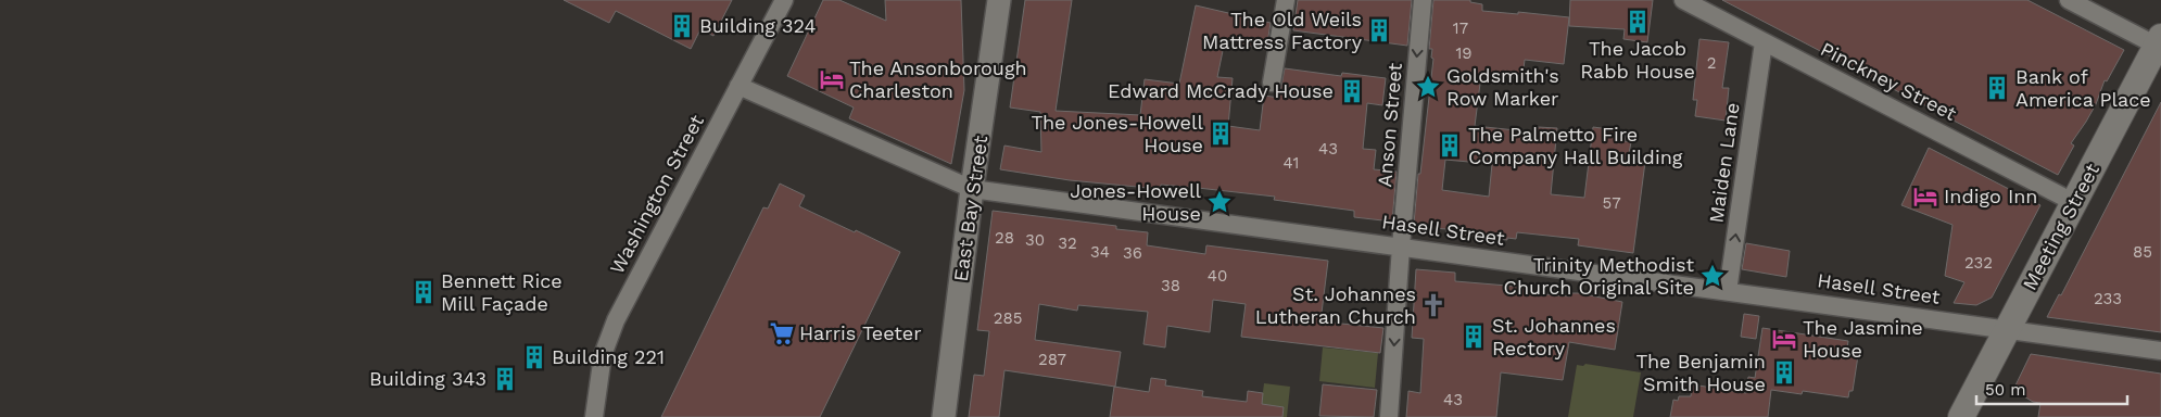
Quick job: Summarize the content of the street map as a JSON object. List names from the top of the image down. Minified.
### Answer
{"streets":{"main road":["Meeting Street"],"street":["Pinckney Street","Anson Street","Maiden Lane","Washington Street","East Bay Street","Hasell Street"]},"crossings":[["Pinckney Street","Maiden Lane"],["Pinckney Street","Meeting Street"],["Anson Street","Hasell Street"],["Maiden Lane","Hasell Street"],["Washington Street","Hasell Street"],["East Bay Street","Hasell Street"],["Meeting Street","Hasell Street"]],"one_way":["Anson Street","Maiden Lane"],"places":{"building":["The Jacob Rabb House","Building 324","The Old Weils Mattress Factory","Bank of America Place","Edward McCrady House","The Jones-Howell House","The Palmetto Fire Company Hall Building","Bennett Rice Mill Façade","St. Johannes Rectory","Building 221","The Benjamin Smith House","Building 343"],"hotel":["The Ansonborough Charleston","Indigo Inn","The Jasmine House"],"place":["Goldsmith's Row Marker","Jones-Howell House","Trinity Methodist Church Original Site"],"church":["St. Johannes Lutheran Church"],"supermarket":["Harris Teeter"]},"house_numbers":["17","19","2","43","41","57","28","30","32","34","85","36","232","40","38","233","285","287","43"],"scale_bar":"50 m"}
